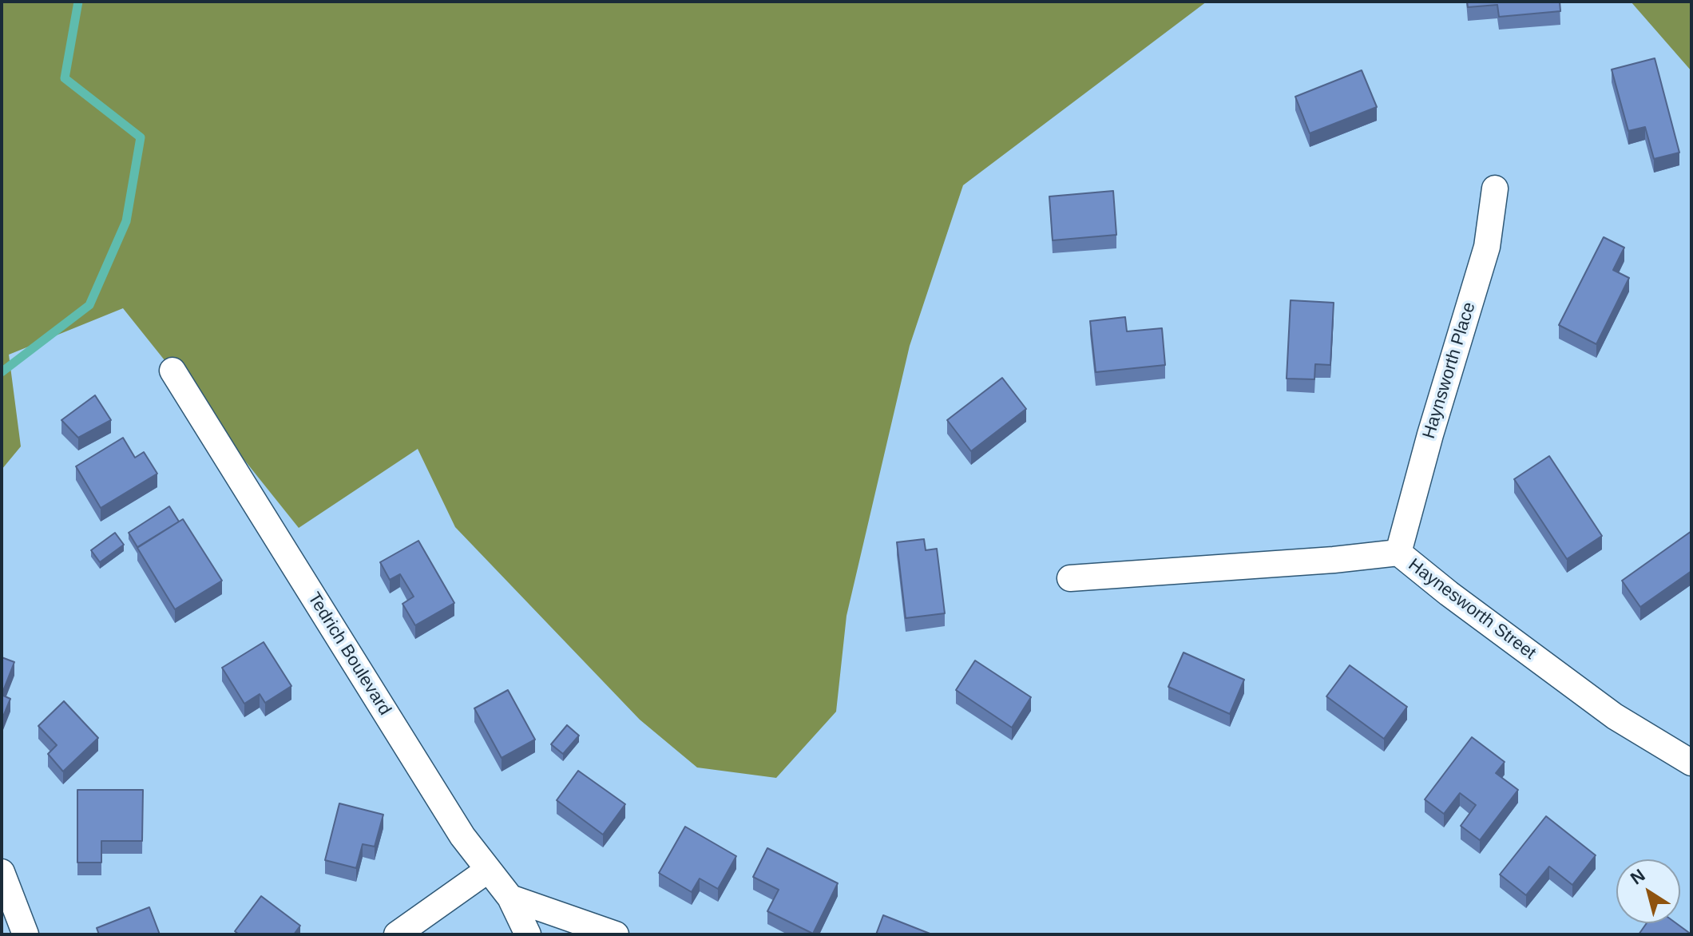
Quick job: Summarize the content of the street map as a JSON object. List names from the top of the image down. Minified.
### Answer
{"streets":{"street":["Haynsworth Place","Haynesworth Street","Tedrich Boulevard"]},"crossings":[["Haynsworth Place","Haynesworth Street"]],"north":"top left"}
